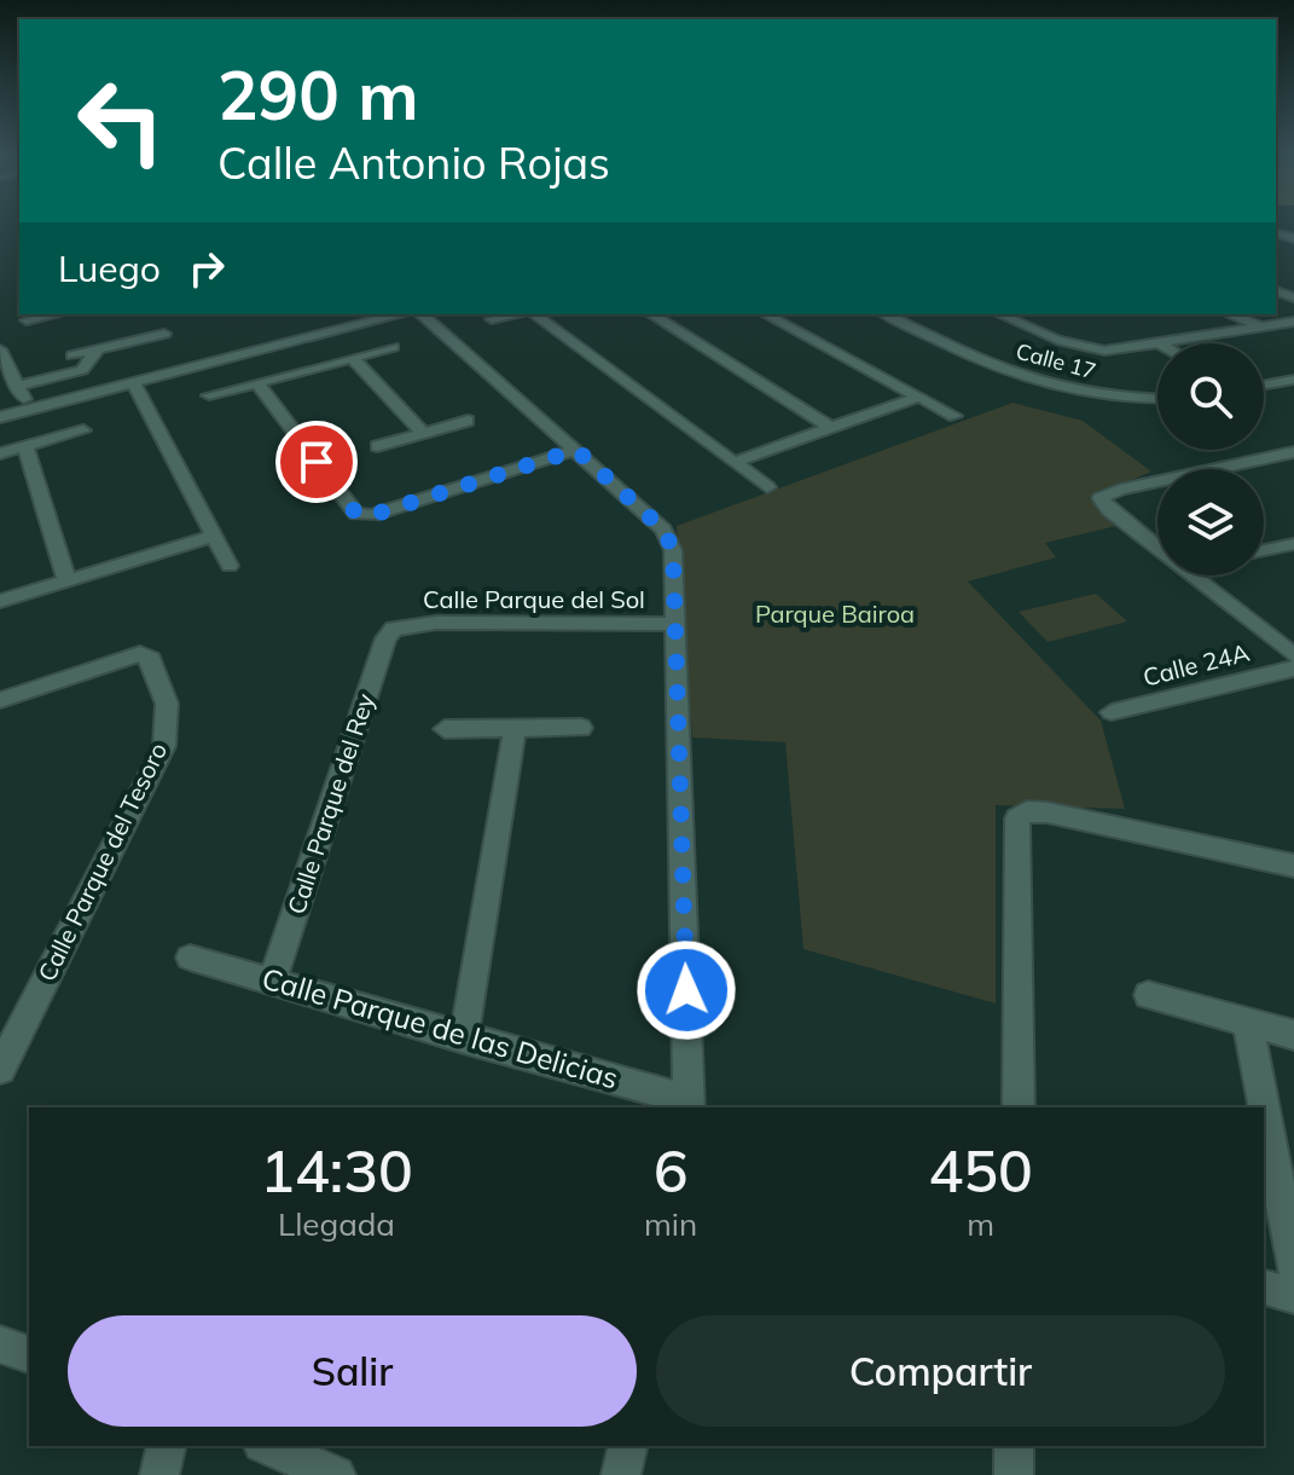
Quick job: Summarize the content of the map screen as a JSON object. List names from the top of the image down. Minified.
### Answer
{"streets":{"street":["Calle 17","Calle Parque del Sol","Calle 24A","Calle Parque del Rey","Calle Parque del Tesoro","Calle Parque de las Delicias"]},"crossings":[["Calle Parque del Sol","Calle Parque del Rey"],["Calle Parque del Rey","Calle Parque de las Delicias"]],"parks":["Parque Bairoa"],"page":{"turn":["290 m","Calle Antonio Rojas"],"then":"Luego","eta":["14:30","Llegada","6","min","450","m"],"buttons":["Salir","Compartir"]}}
